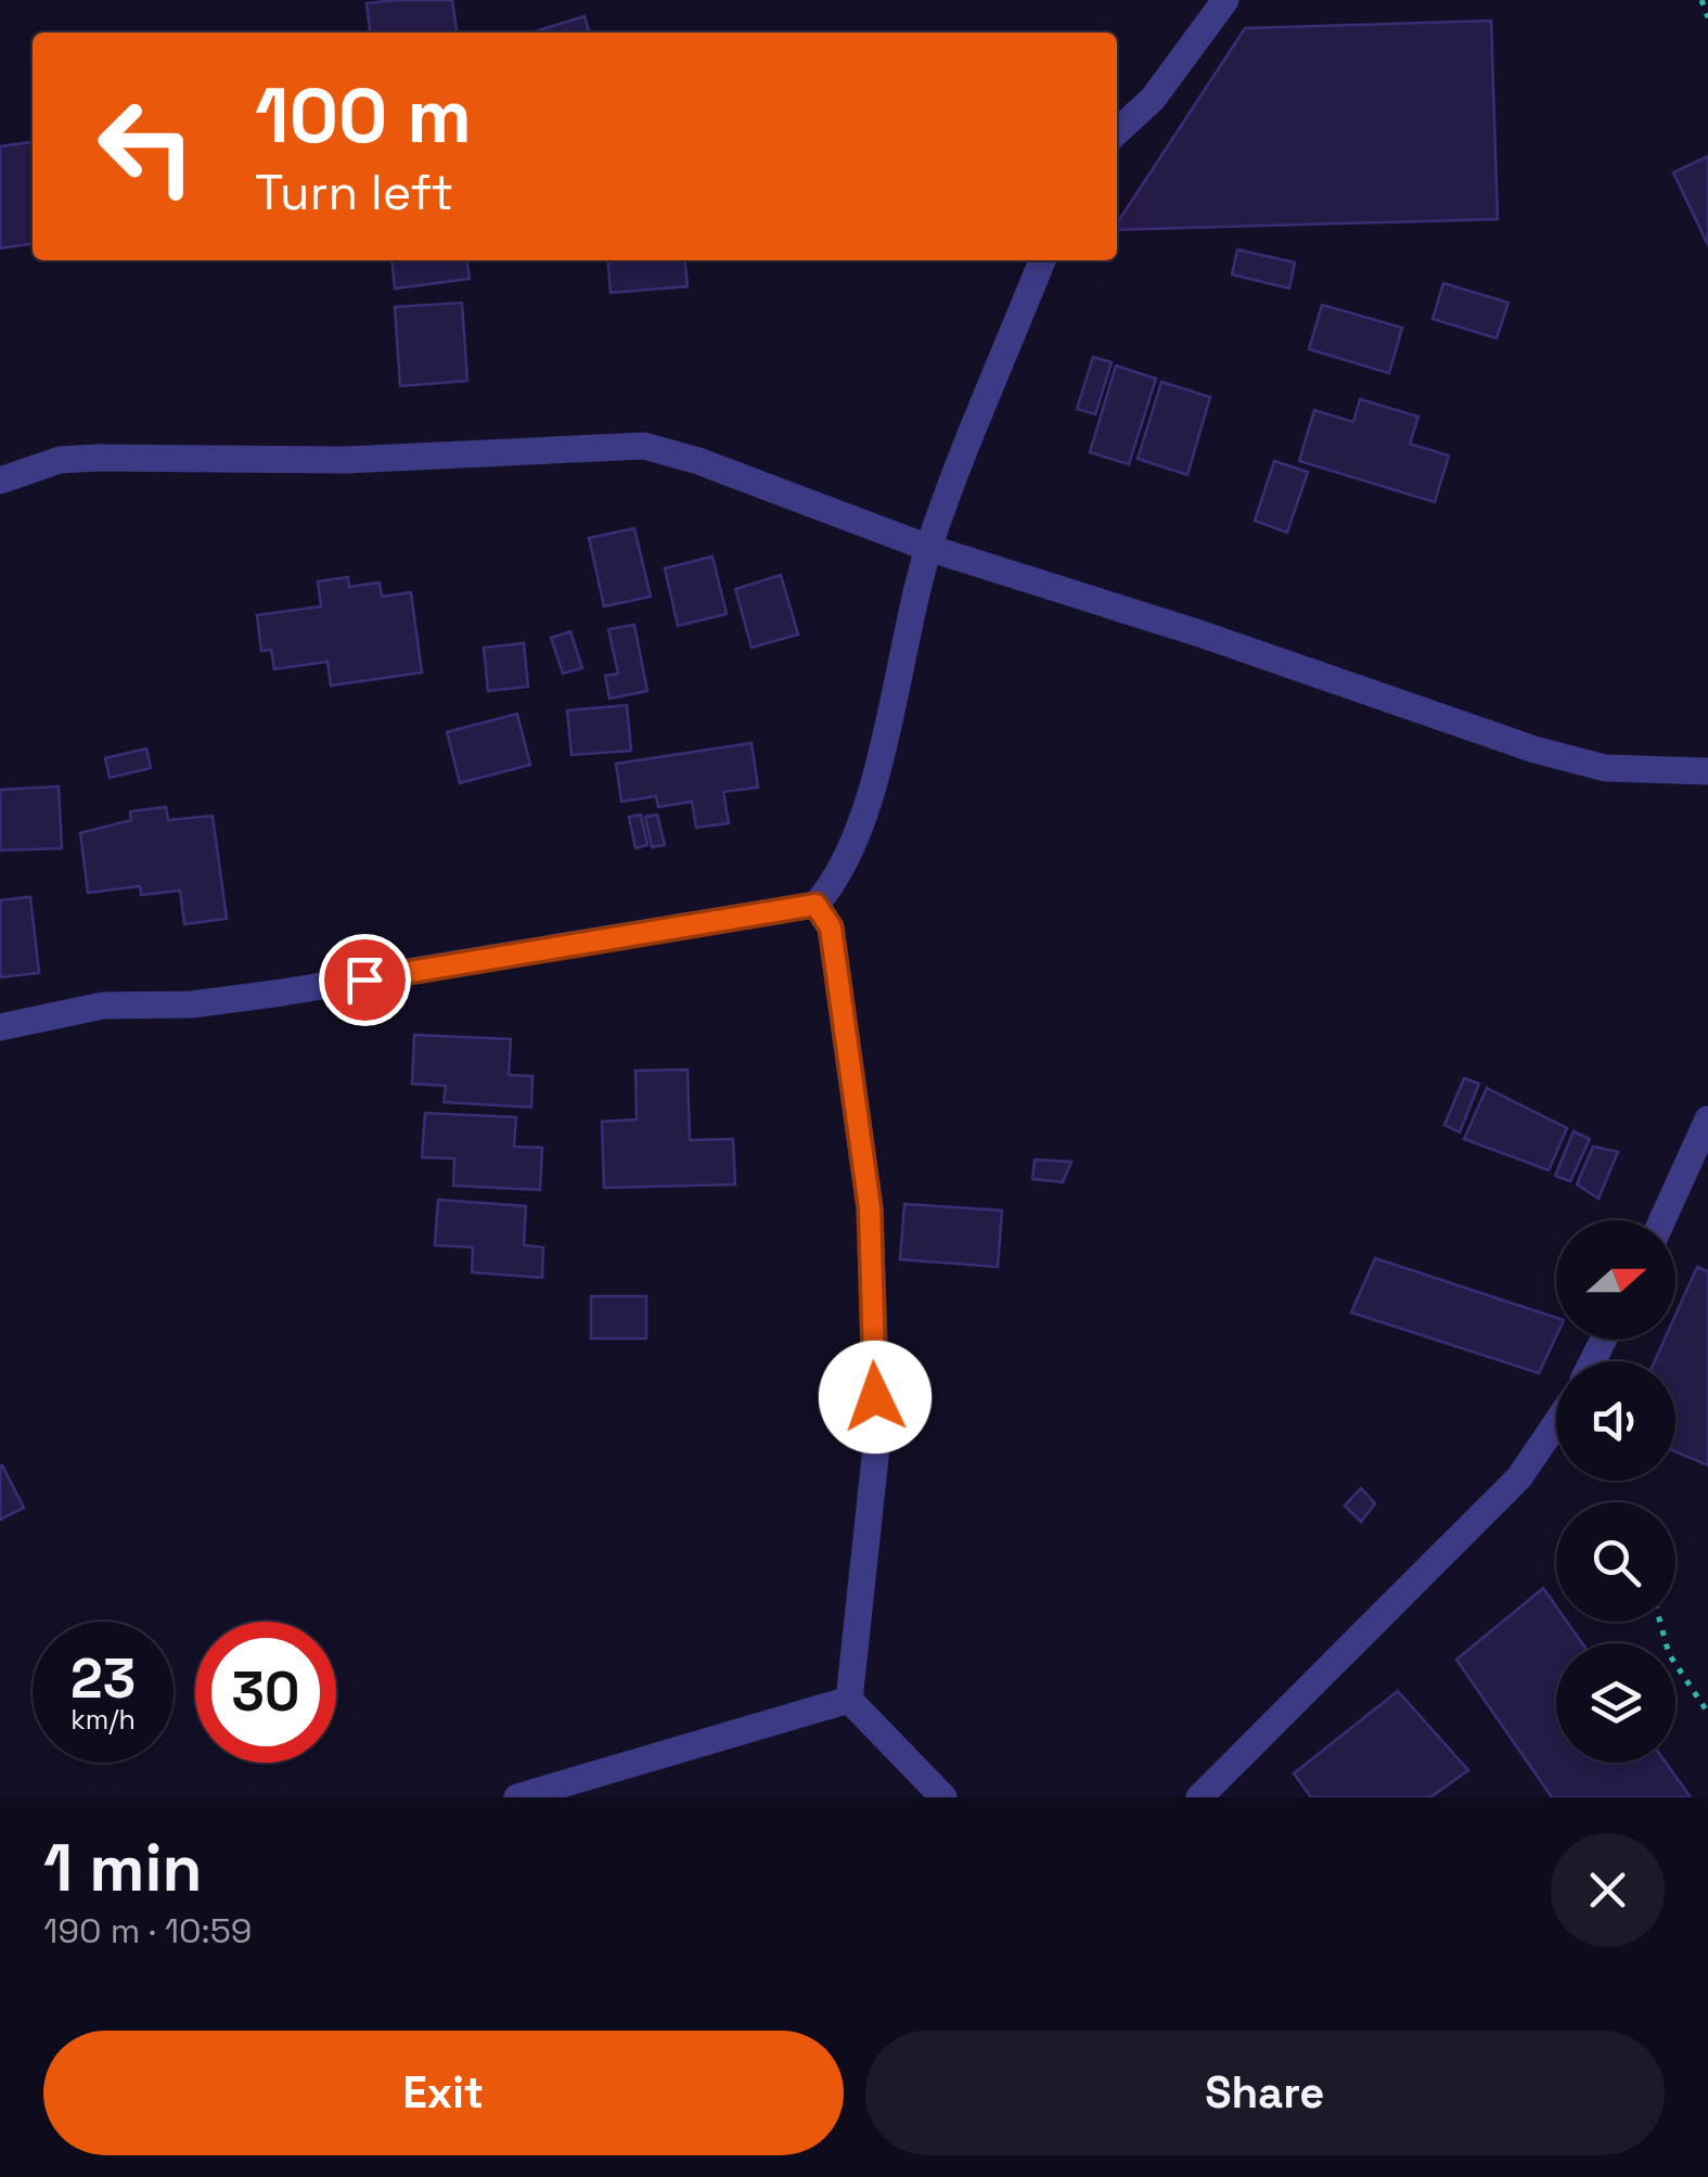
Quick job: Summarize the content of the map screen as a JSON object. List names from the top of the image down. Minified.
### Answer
{"north":"right","page":{"turn":["100 m","Turn left"],"speed":"23 km/h","limit":"30","heading":["1 min","190 m · 10:59"],"buttons":["Exit","Share"]}}
